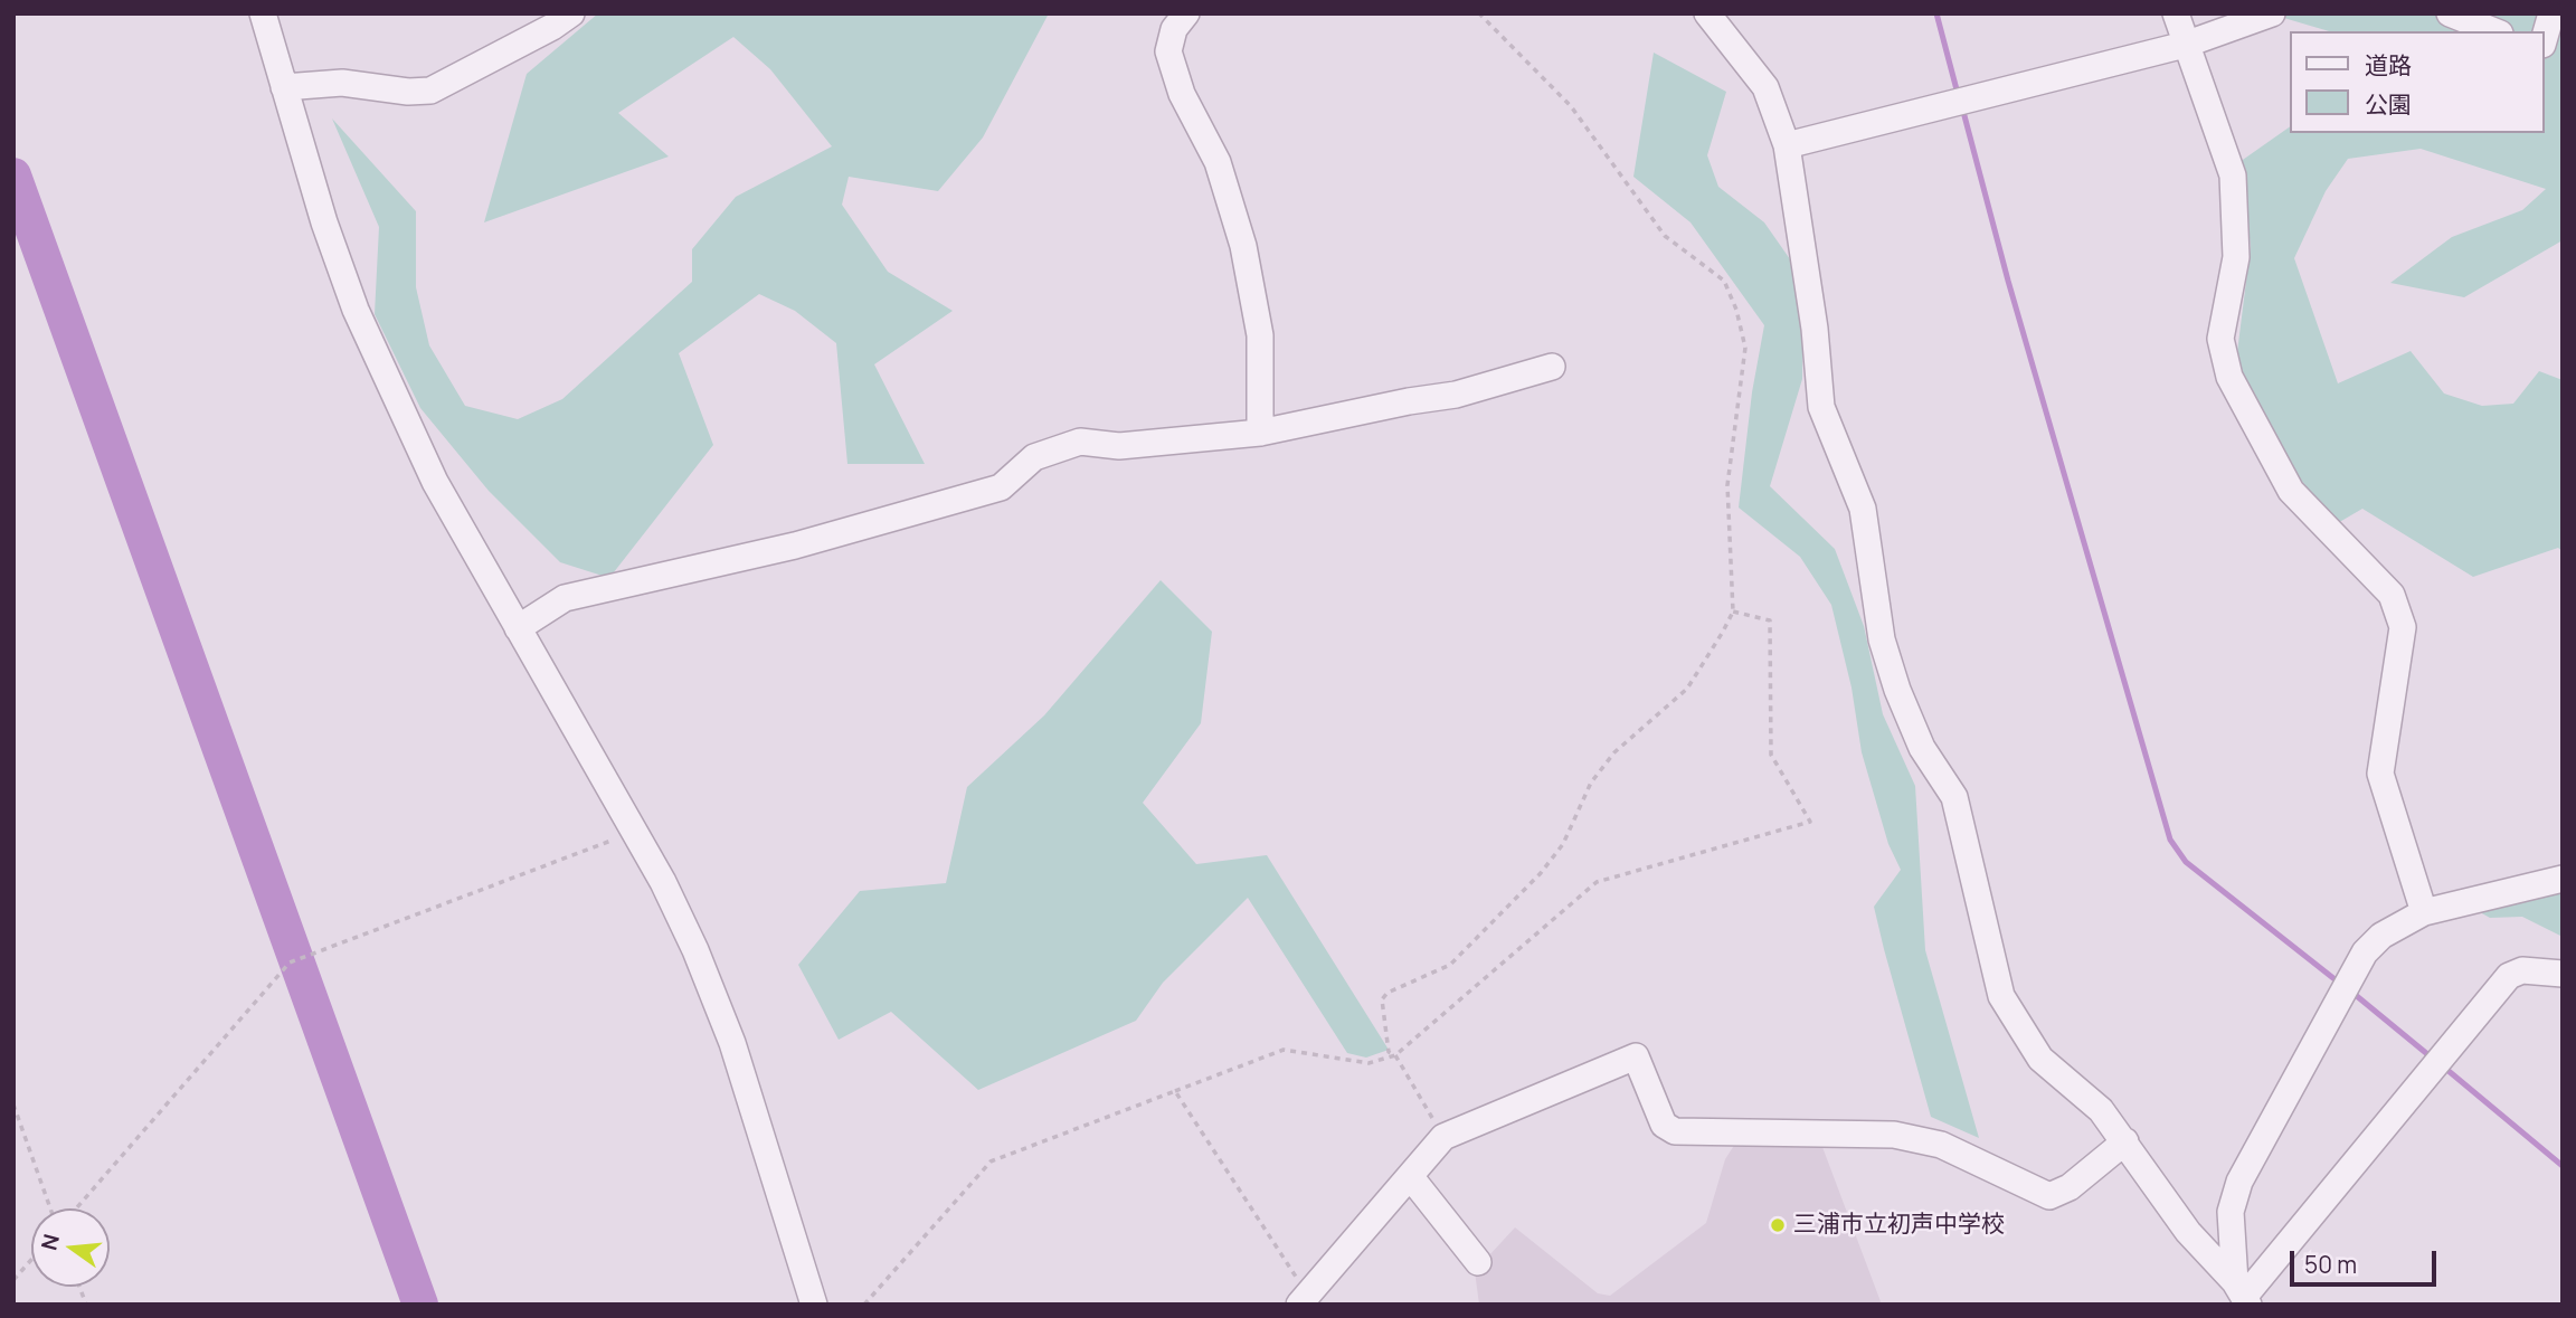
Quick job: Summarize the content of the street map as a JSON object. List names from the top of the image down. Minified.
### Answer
{"places":["三浦市立初声中学校"],"legend":["道路","公園"],"scale_bar":"50 m","north":"left"}
